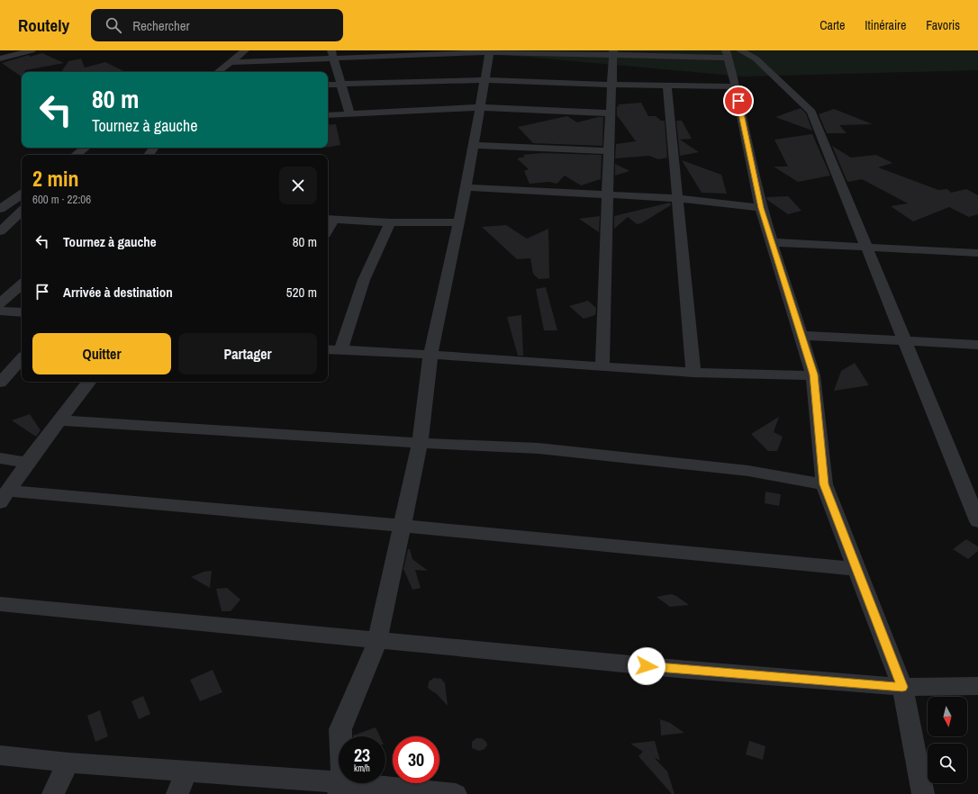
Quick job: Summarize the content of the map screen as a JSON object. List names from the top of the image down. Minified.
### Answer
{"north":"bottom","page":{"header":"Routely","search":"Rechercher","nav":["Carte","Itinéraire","Favoris"],"turn":["80 m","Tournez à gauche"],"heading":["2 min","600 m · 22:06"],"list":[{"name":"Tournez à gauche","value":"80 m"},{"name":"Arrivée à destination","value":"520 m"}],"buttons":["Quitter","Partager"],"speed":"23 km/h","limit":"30"}}
